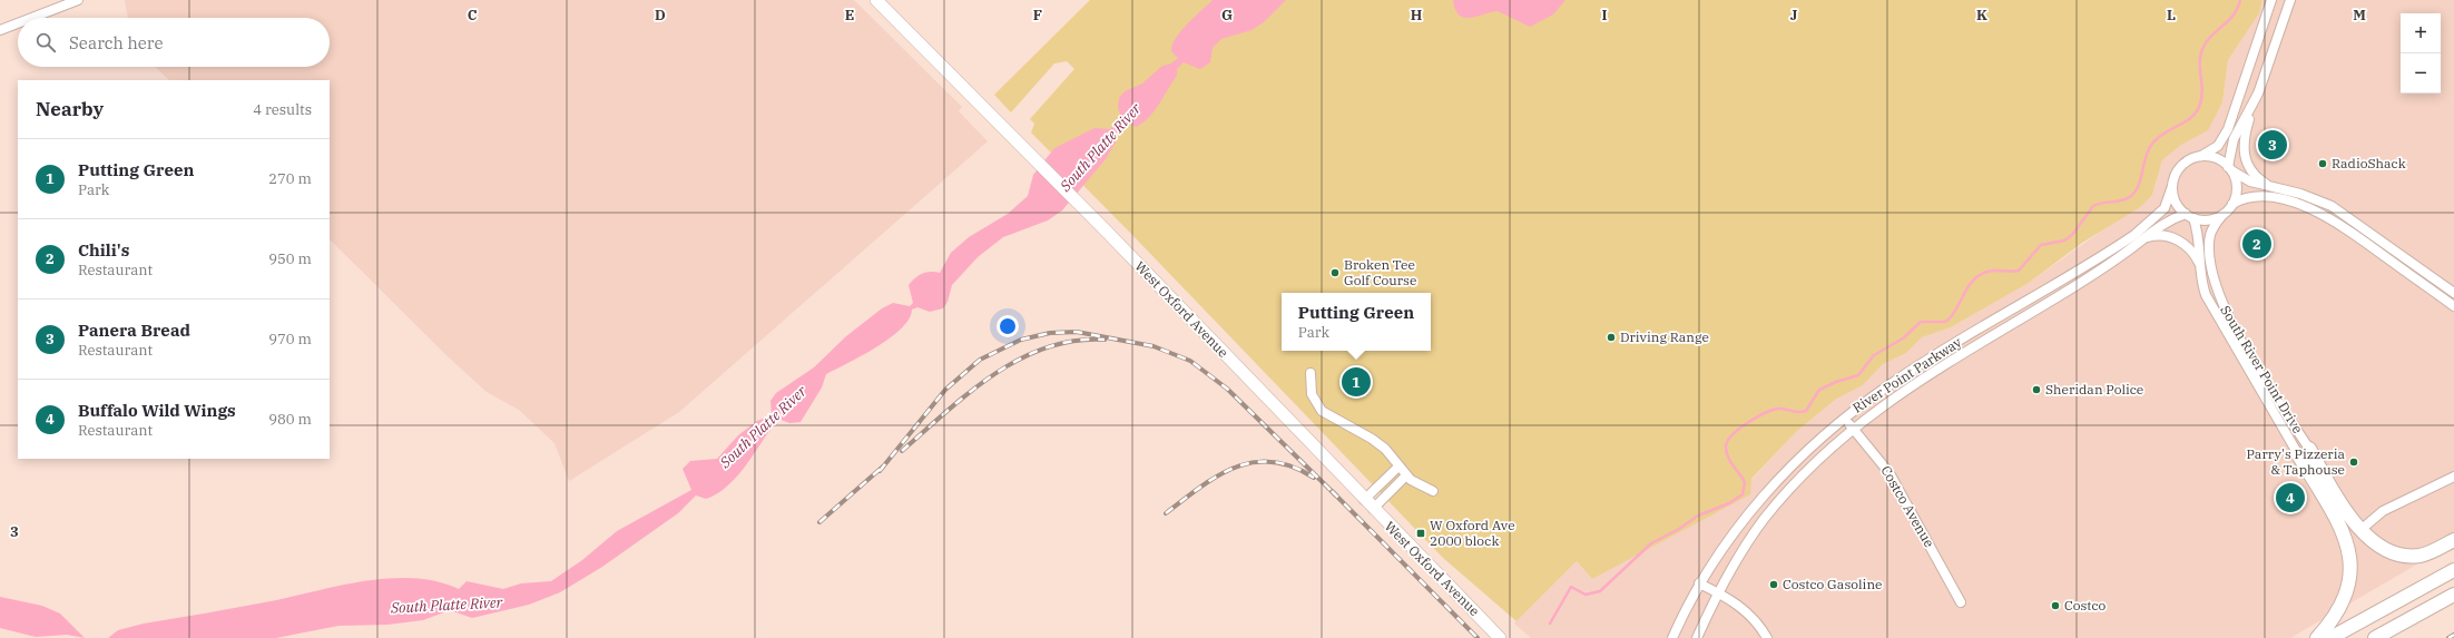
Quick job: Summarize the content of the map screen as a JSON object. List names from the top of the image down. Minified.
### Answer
{"streets":{"main road":["West Oxford Avenue"],"street":["South River Point Drive","River Point Parkway","Costco Avenue"]},"crossings":[["South River Point Drive","River Point Parkway"],["River Point Parkway","Costco Avenue"]],"water":["South Platte River"],"places":{"other":["RadioShack","Broken Tee Golf Course","Driving Range","Sheridan Police","Parry's Pizzeria & Taphouse","Costco Gasoline","Costco"],"transit":["W Oxford Ave 2000 block"]},"page":{"map_buttons":["+","−"],"search":"Search here","heading":["Nearby","4 results"],"pins":["3","2","1","4"],"list":[{"mark":"1","name":"Putting Green","note":"Park","value":"270 m"},{"mark":"2","name":"Chili's","note":"Restaurant","value":"950 m"},{"mark":"3","name":"Panera Bread","note":"Restaurant","value":"970 m"},{"mark":"4","name":"Buffalo Wild Wings","note":"Restaurant","value":"980 m"}],"popup":["Putting Green","Park"]},"grid":{"columns":["C","D","E","F","G","H","I","J","K","L","M"],"rows":["3"]}}
